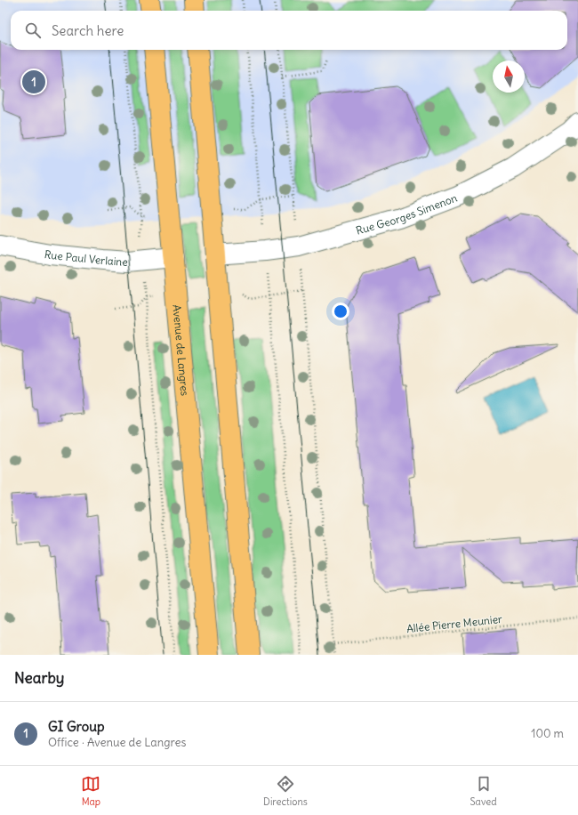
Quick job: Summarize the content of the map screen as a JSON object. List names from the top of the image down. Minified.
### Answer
{"streets":{"main road":["Avenue de Langres"],"street":["Rue Georges Simenon","Rue Paul Verlaine"],"path":["Allée Pierre Meunier"]},"crossings":[["Rue Paul Verlaine","Avenue de Langres"]],"north":"top","page":{"search":"Search here","pins":"1","heading":"Nearby","list":[{"mark":"1","name":"GI Group","note":"Office · Avenue de Langres","value":"100 m"}],"nav":["Map","Directions","Saved"]}}
